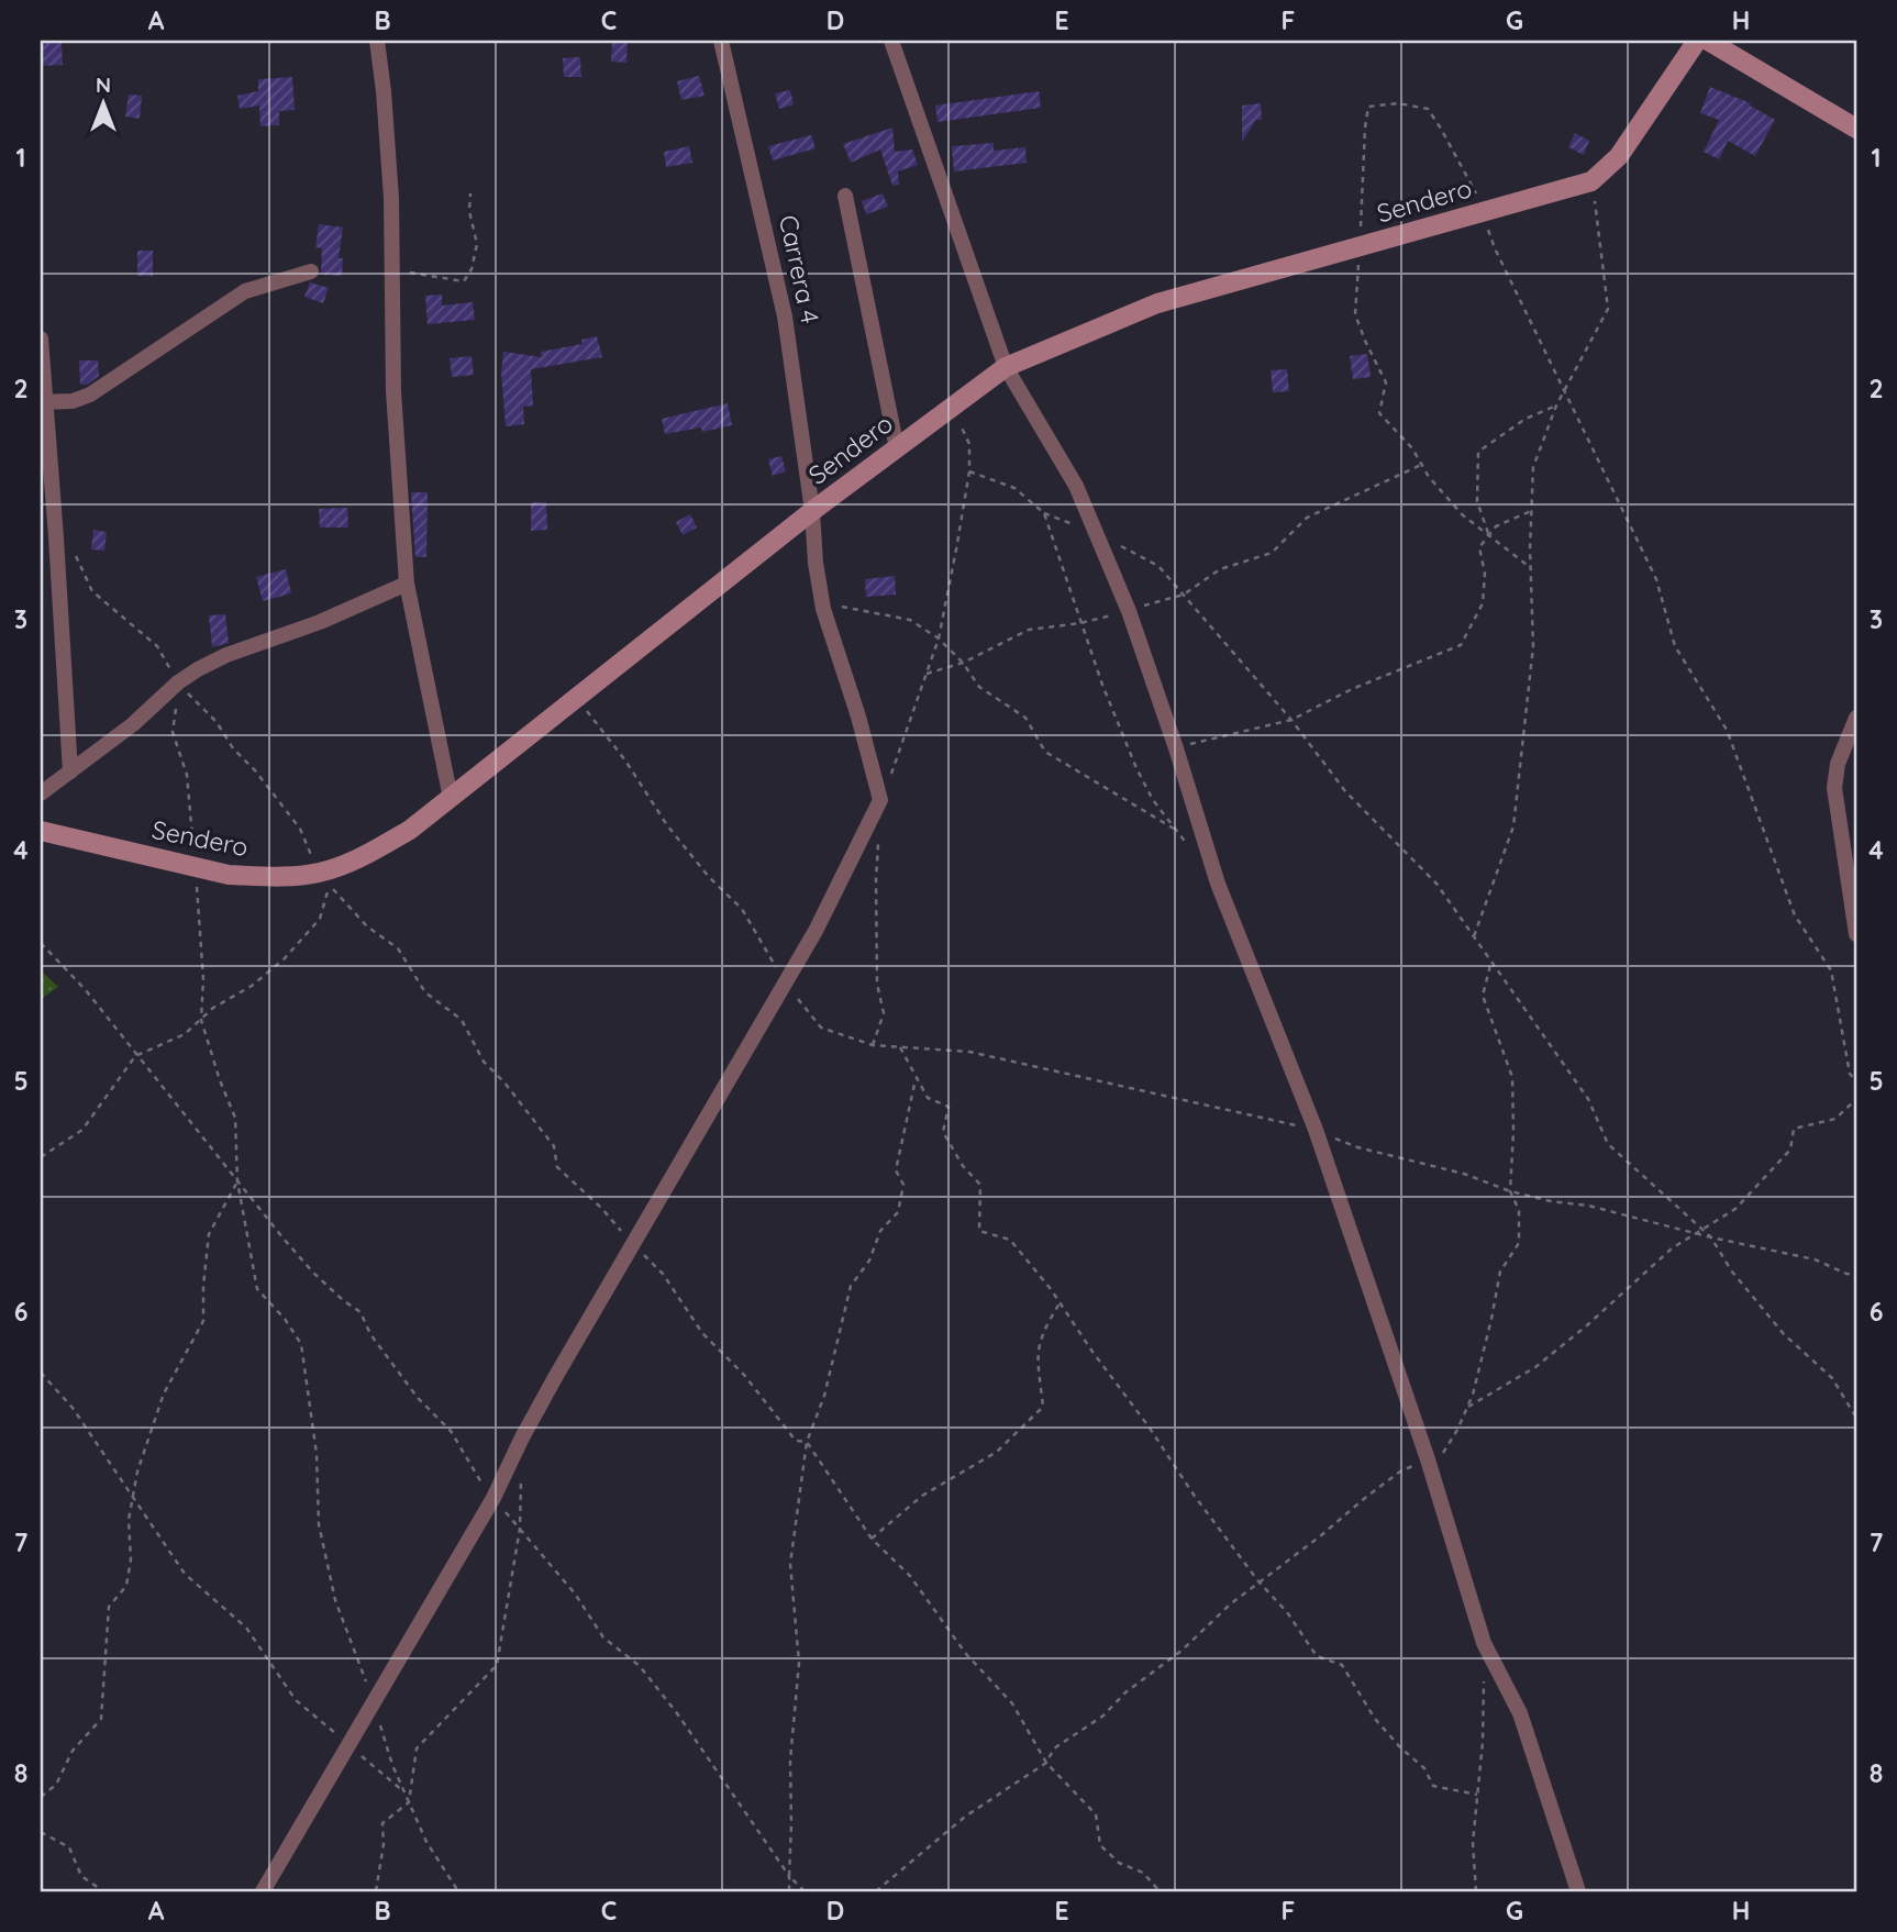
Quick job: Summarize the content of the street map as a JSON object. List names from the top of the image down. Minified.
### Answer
{"streets":{"main road":["Sendero"],"street":["Carrera 4"]},"crossings":[["Sendero","Carrera 4"]],"north":"top","grid":{"columns":["A","B","C","D","E","F","G","H"],"rows":["1","2","3","4","5","6","7","8"]}}
